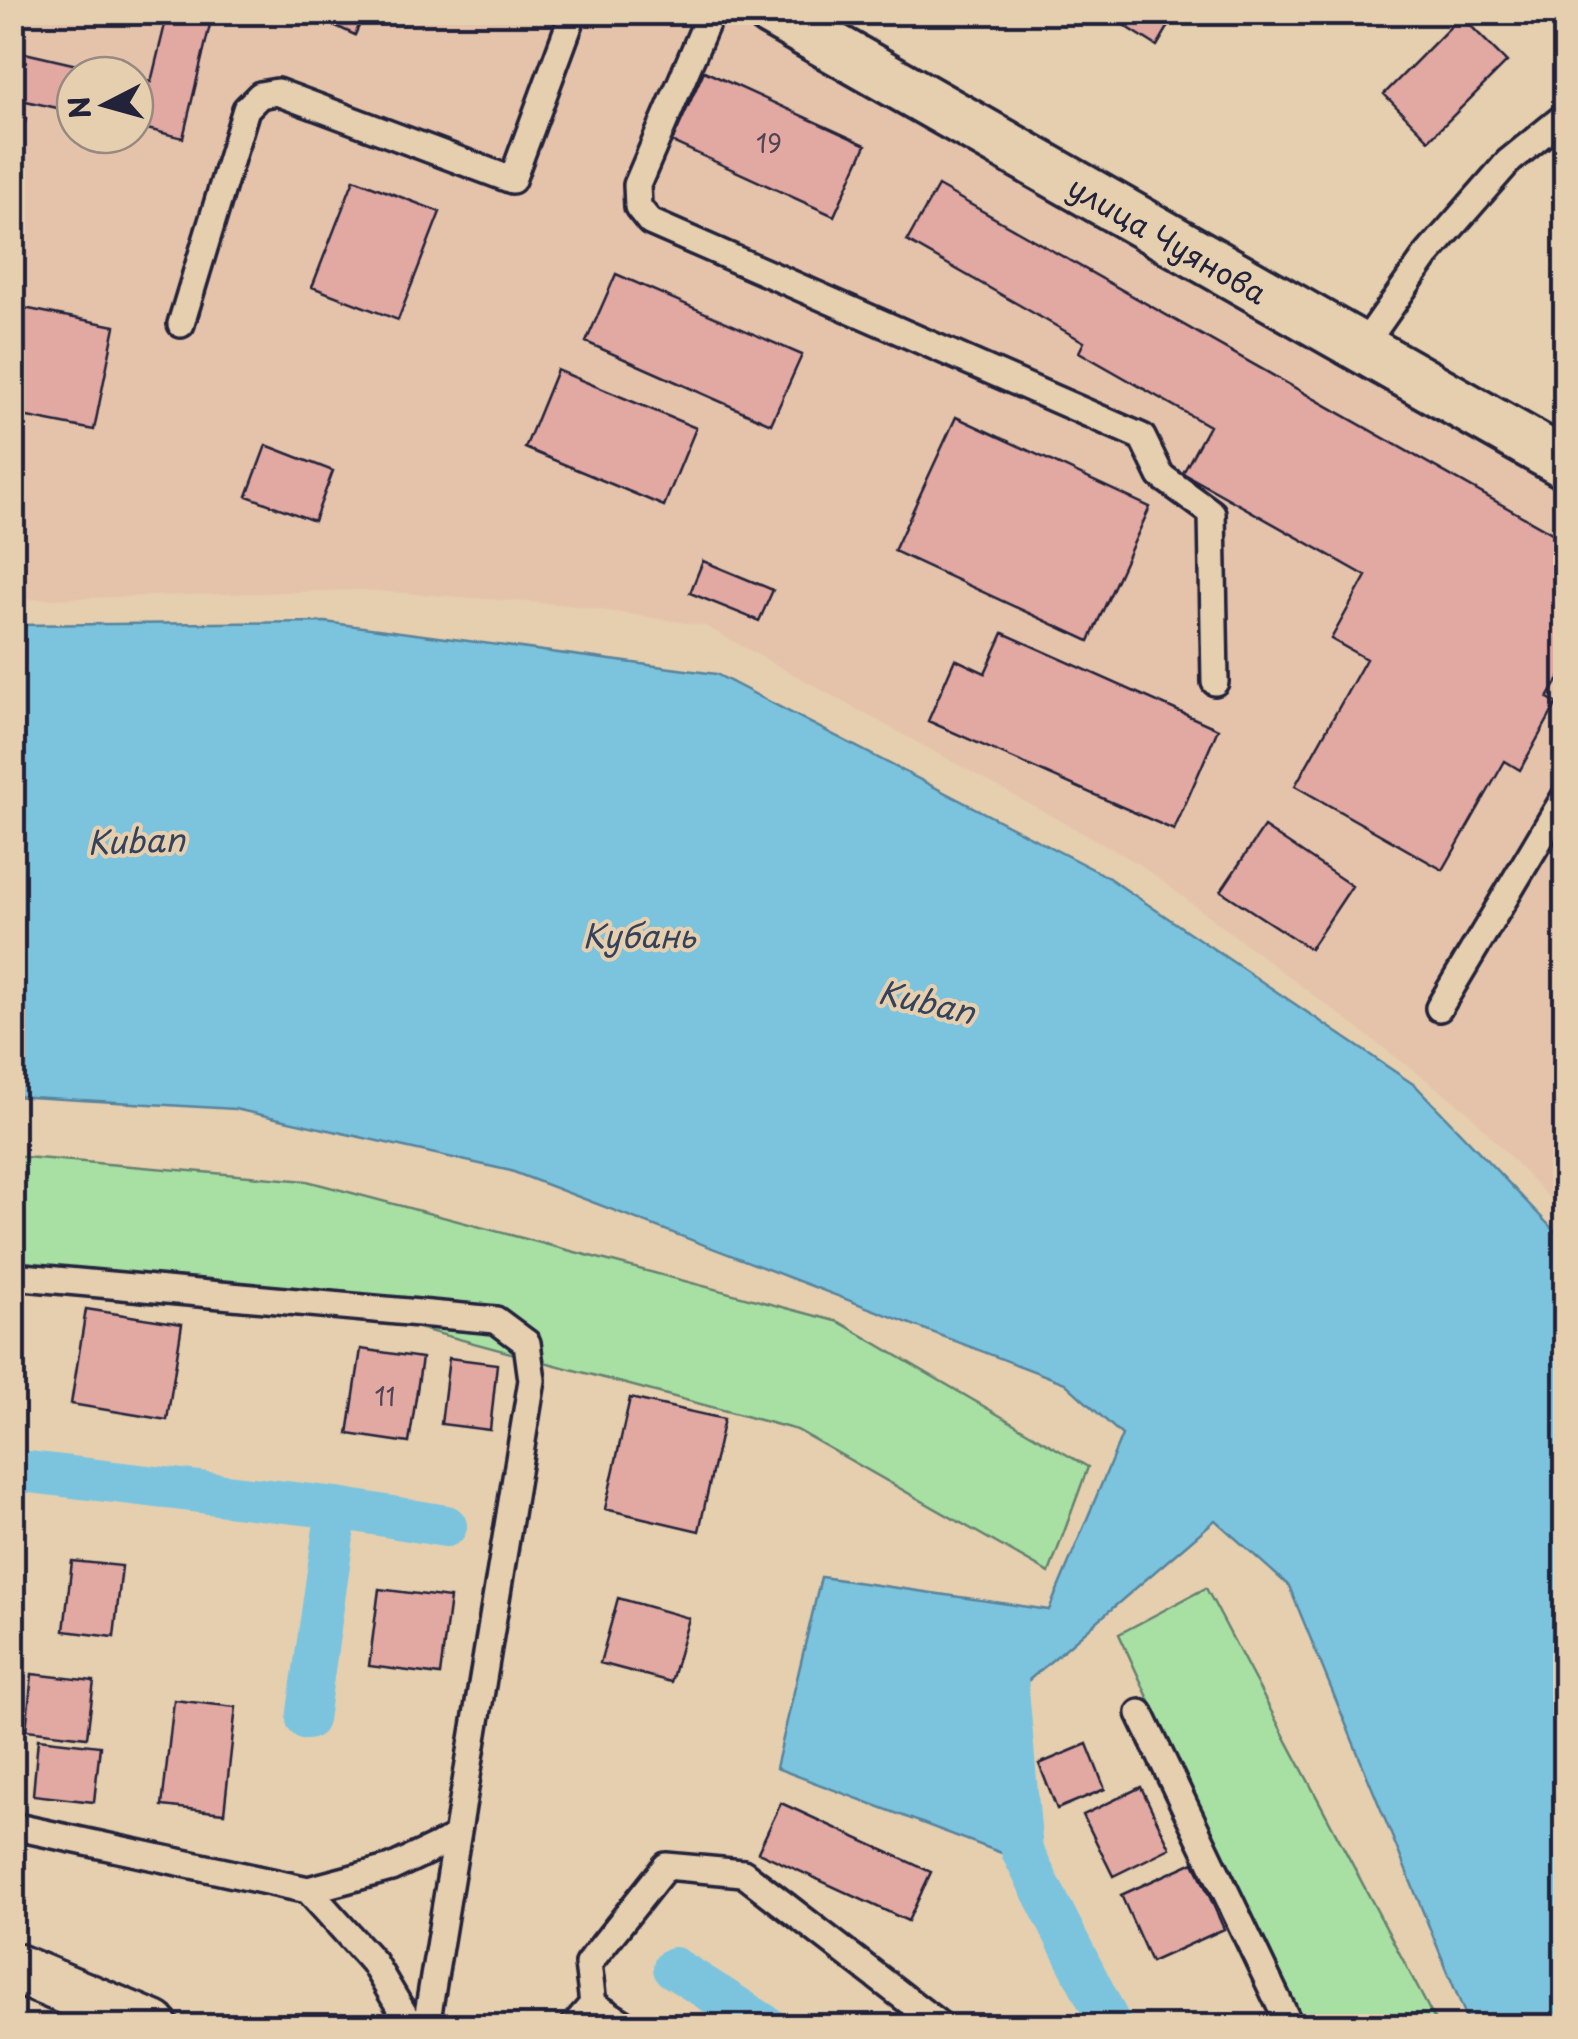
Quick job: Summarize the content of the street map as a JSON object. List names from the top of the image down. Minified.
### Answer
{"streets":{"street":["улица Чуянова"]},"water":["Kuban","Кубань"],"house_numbers":["19","11"],"north":"left"}
